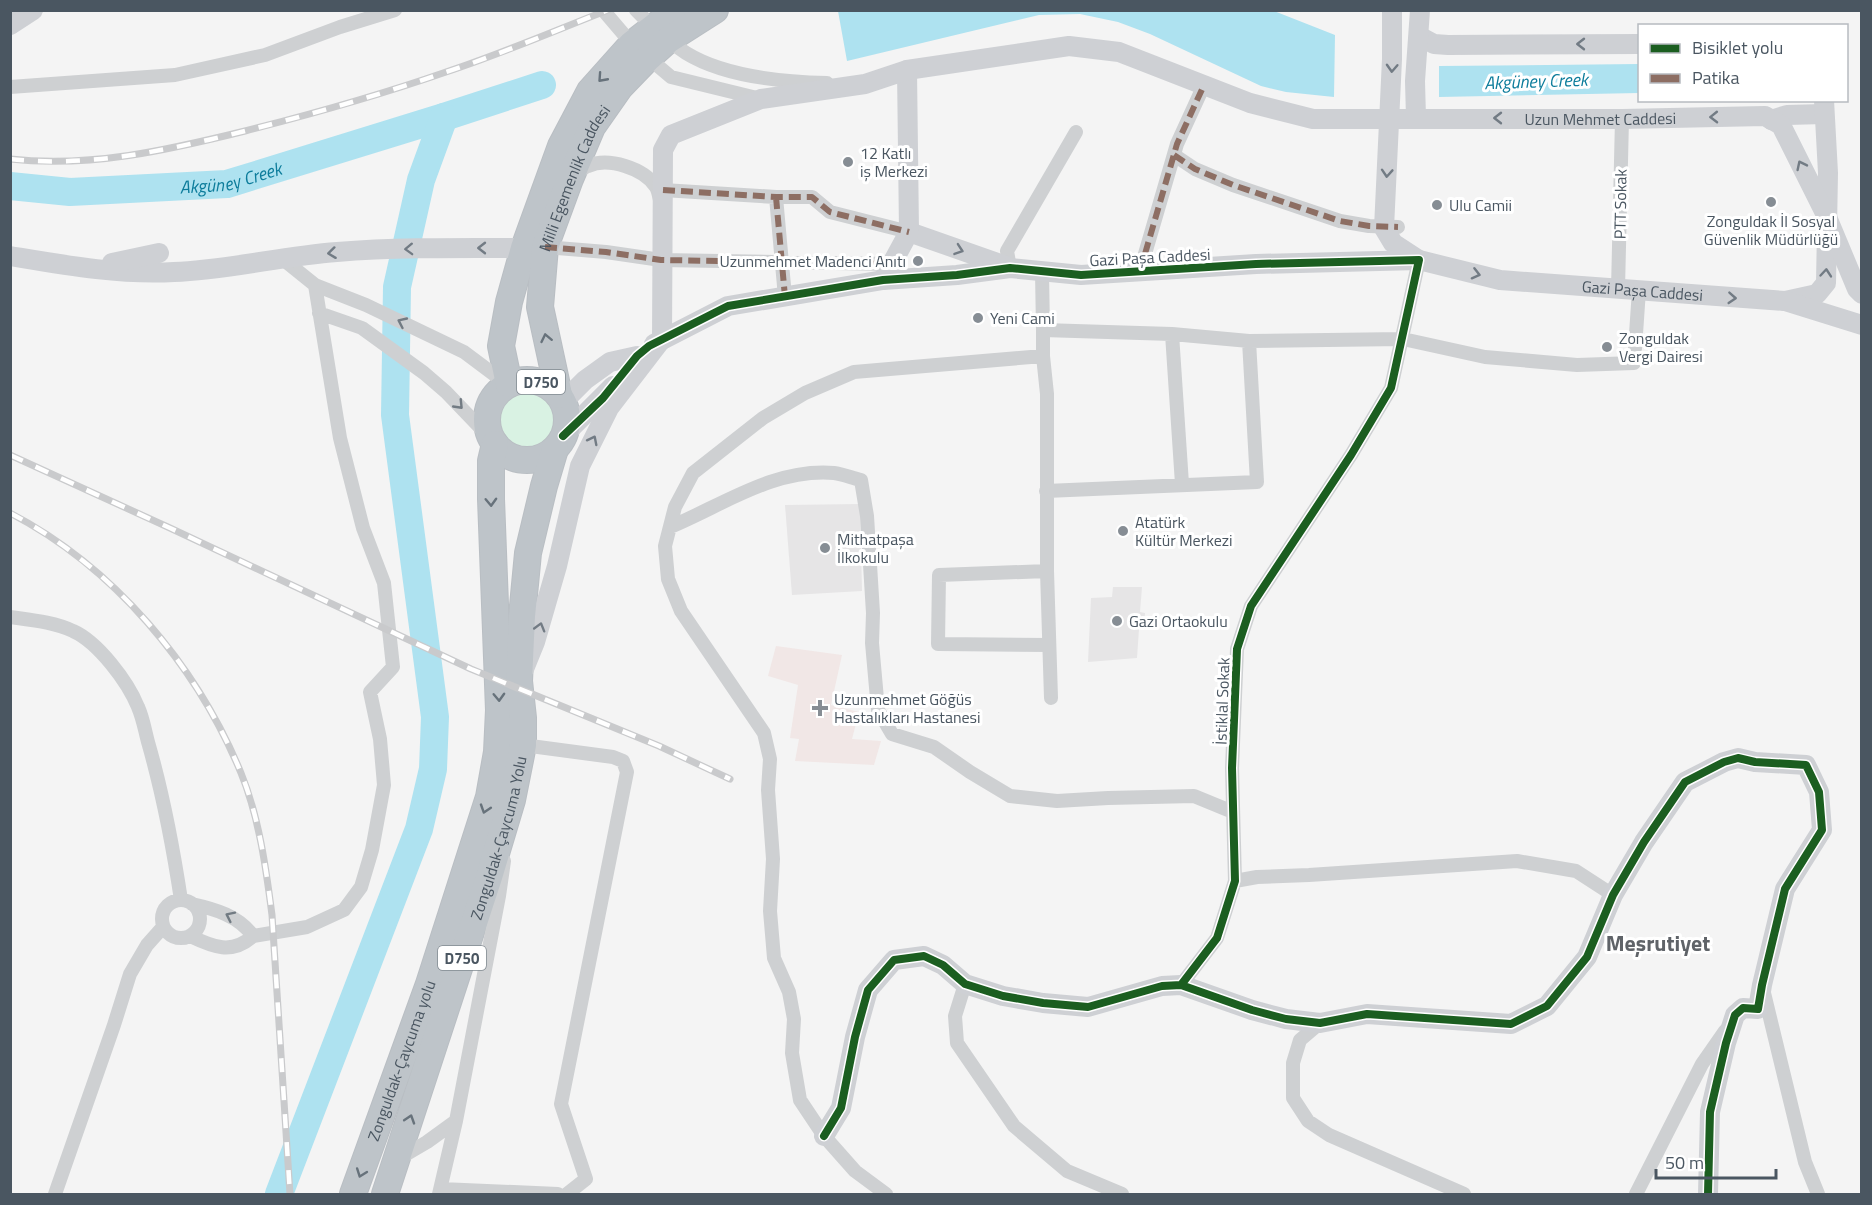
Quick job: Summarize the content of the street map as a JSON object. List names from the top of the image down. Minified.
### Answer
{"streets":{"highway":["Milli Egemenlik Caddesi","D750","Zonguldak-Çaycuma Yolu","Zonguldak-Çaycuma yolu"],"street":["Uzun Mehmet Caddesi","PTT Sokak","Gazi Paşa Caddesi","İstiklal Sokak"]},"crossings":[["Uzun Mehmet Caddesi","PTT Sokak"],["Milli Egemenlik Caddesi","D750"],["Milli Egemenlik Caddesi","Zonguldak-Çaycuma yolu"],["PTT Sokak","Gazi Paşa Caddesi"],["Gazi Paşa Caddesi","İstiklal Sokak"],["D750","Zonguldak-Çaycuma Yolu"],["D750","Zonguldak-Çaycuma yolu"]],"one_way":["Gazi Paşa Caddesi","Zonguldak-Çaycuma Yolu"],"districts":["Meşrutiyet"],"water":["Akgüney Creek"],"places":{"other":["12 Katlı iş Merkezi","Zonguldak İl Sosyal Güvenlik Müdürlüğü","Ulu Camii","Uzunmehmet Madenci Anıtı","Yeni Cami","Zonguldak Vergi Dairesi","Atatürk Kültür Merkezi","Mithatpaşa İlkokulu","Gazi Ortaokulu"],"health":["Uzunmehmet Göğüs Hastalıkları Hastanesi"]},"legend":["Bisiklet yolu","Patika"],"scale_bar":"50 m"}
